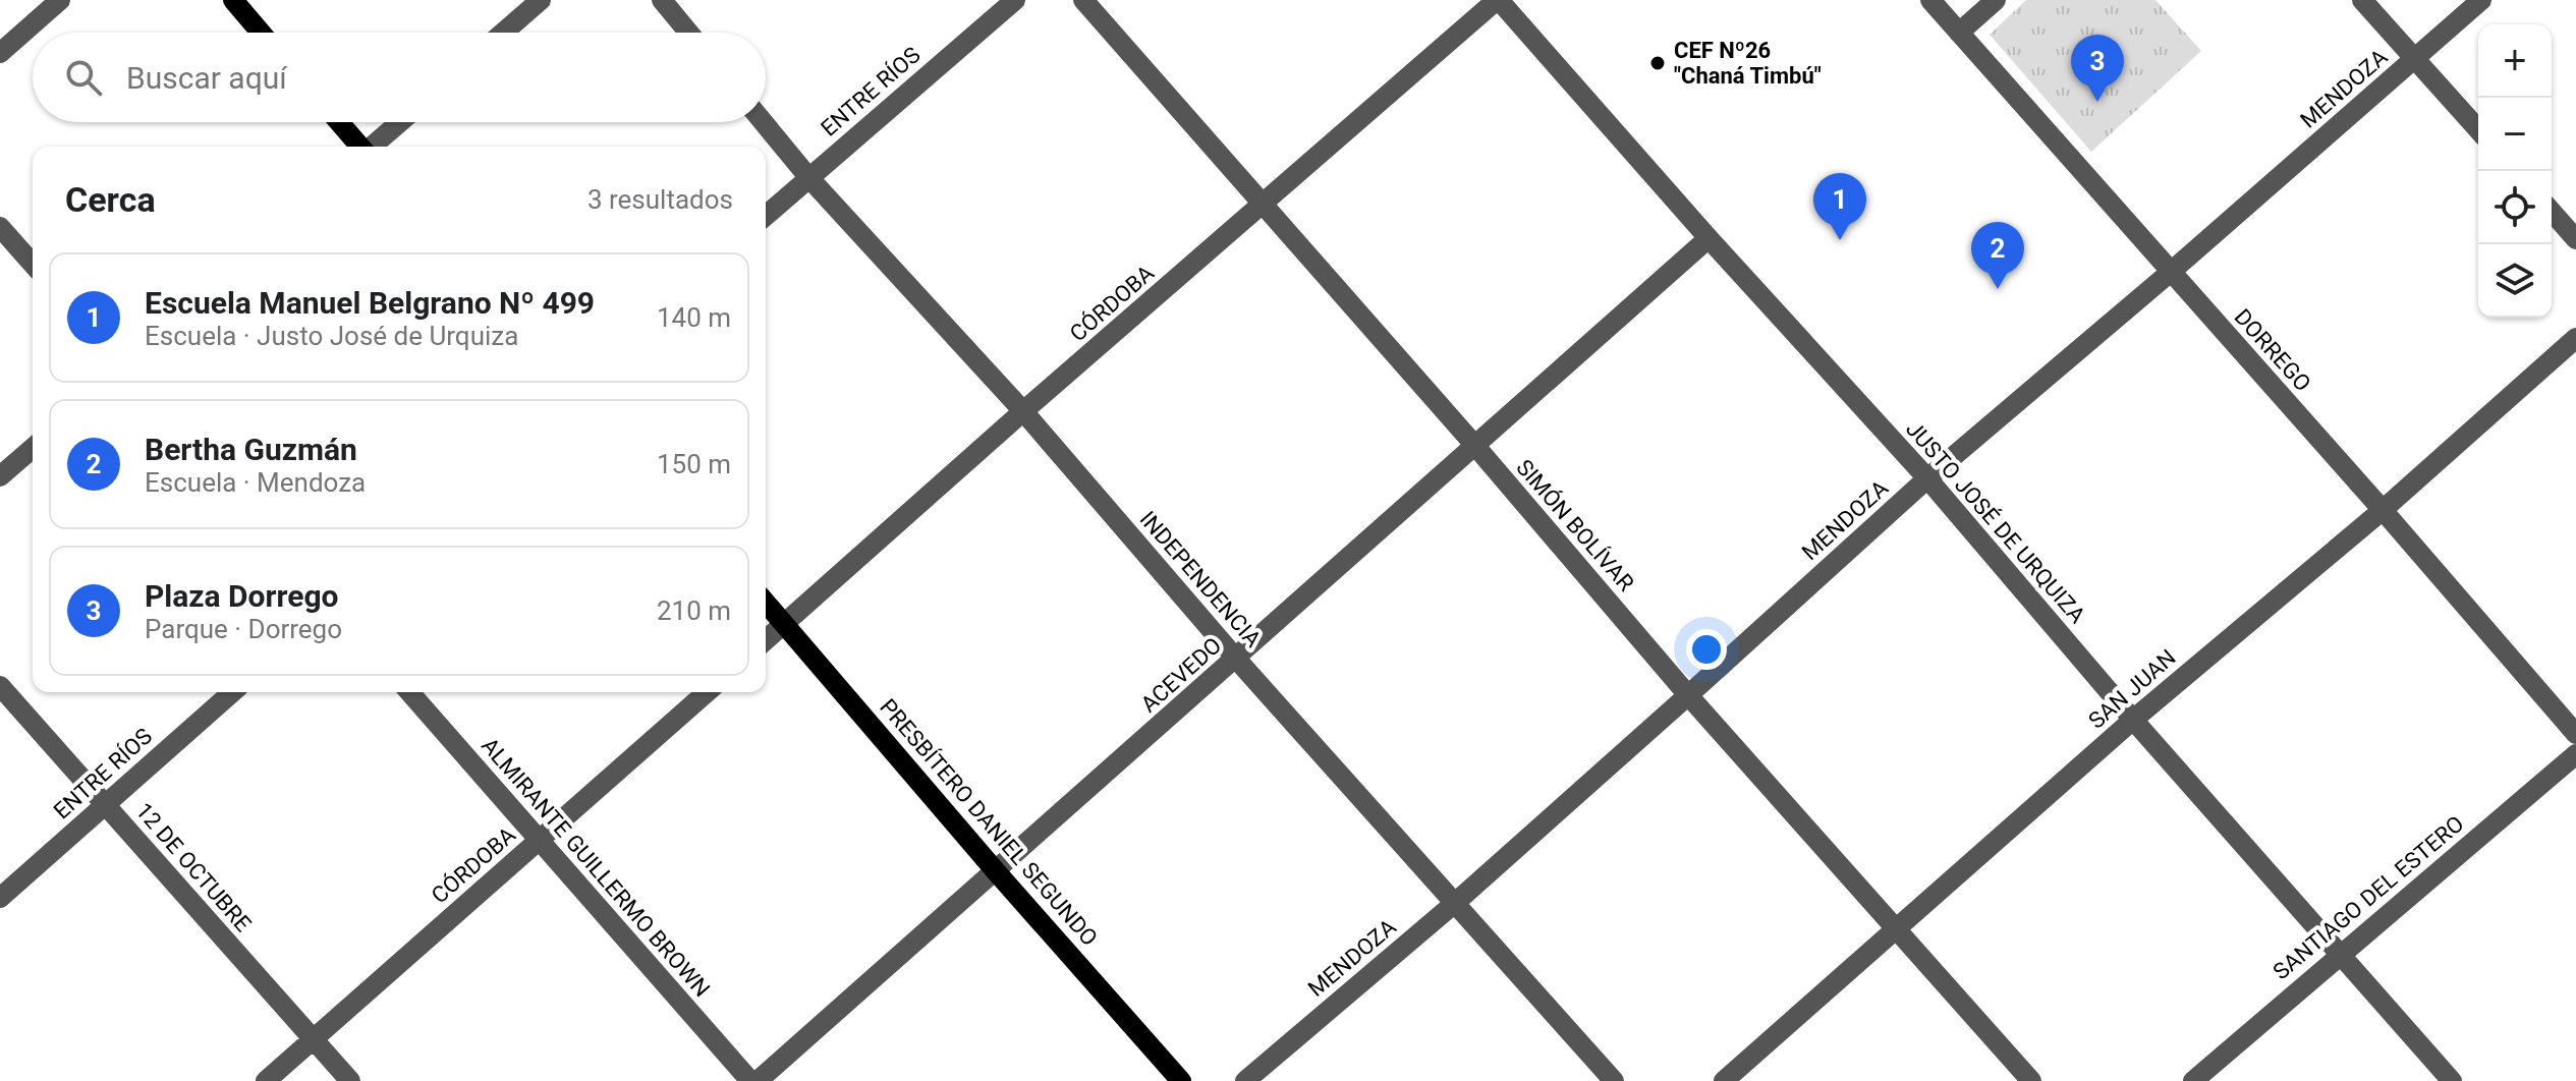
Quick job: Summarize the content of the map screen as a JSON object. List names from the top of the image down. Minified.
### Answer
{"streets":{"main road":["PRESBÍTERO DANIEL SEGUNDO"],"street":["MENDOZA","ENTRE RÍOS","CÓRDOBA","DORREGO","JUSTO JOSÉ DE URQUIZA","SIMÓN BOLÍVAR","INDEPENDENCIA","ACEVEDO","SAN JUAN","12 DE OCTUBRE","ALMIRANTE GUILLERMO BROWN","SANTIAGO DEL ESTERO"]},"crossings":[["MENDOZA","DORREGO"],["MENDOZA","JUSTO JOSÉ DE URQUIZA"],["MENDOZA","SIMÓN BOLÍVAR"],["MENDOZA","INDEPENDENCIA"],["ENTRE RÍOS","INDEPENDENCIA"],["ENTRE RÍOS","12 DE OCTUBRE"],["CÓRDOBA","JUSTO JOSÉ DE URQUIZA"],["CÓRDOBA","SIMÓN BOLÍVAR"],["CÓRDOBA","INDEPENDENCIA"],["CÓRDOBA","PRESBÍTERO DANIEL SEGUNDO"],["CÓRDOBA","12 DE OCTUBRE"],["CÓRDOBA","ALMIRANTE GUILLERMO BROWN"],["DORREGO","SAN JUAN"],["JUSTO JOSÉ DE URQUIZA","ACEVEDO"],["JUSTO JOSÉ DE URQUIZA","SAN JUAN"],["JUSTO JOSÉ DE URQUIZA","SANTIAGO DEL ESTERO"],["SIMÓN BOLÍVAR","ACEVEDO"],["SIMÓN BOLÍVAR","SAN JUAN"],["INDEPENDENCIA","ACEVEDO"],["ACEVEDO","PRESBÍTERO DANIEL SEGUNDO"]],"places":["CEF Nº26 \"Chaná Timbú\""],"page":{"map_buttons":["+","−"],"search":"Buscar aquí","pins":["3","1","2"],"heading":["Cerca","3 resultados"],"list":[{"mark":"1","name":"Escuela Manuel Belgrano Nº 499","note":"Escuela · Justo José de Urquiza","value":"140 m"},{"mark":"2","name":"Bertha Guzmán","note":"Escuela · Mendoza","value":"150 m"},{"mark":"3","name":"Plaza Dorrego","note":"Parque · Dorrego","value":"210 m"}]}}
